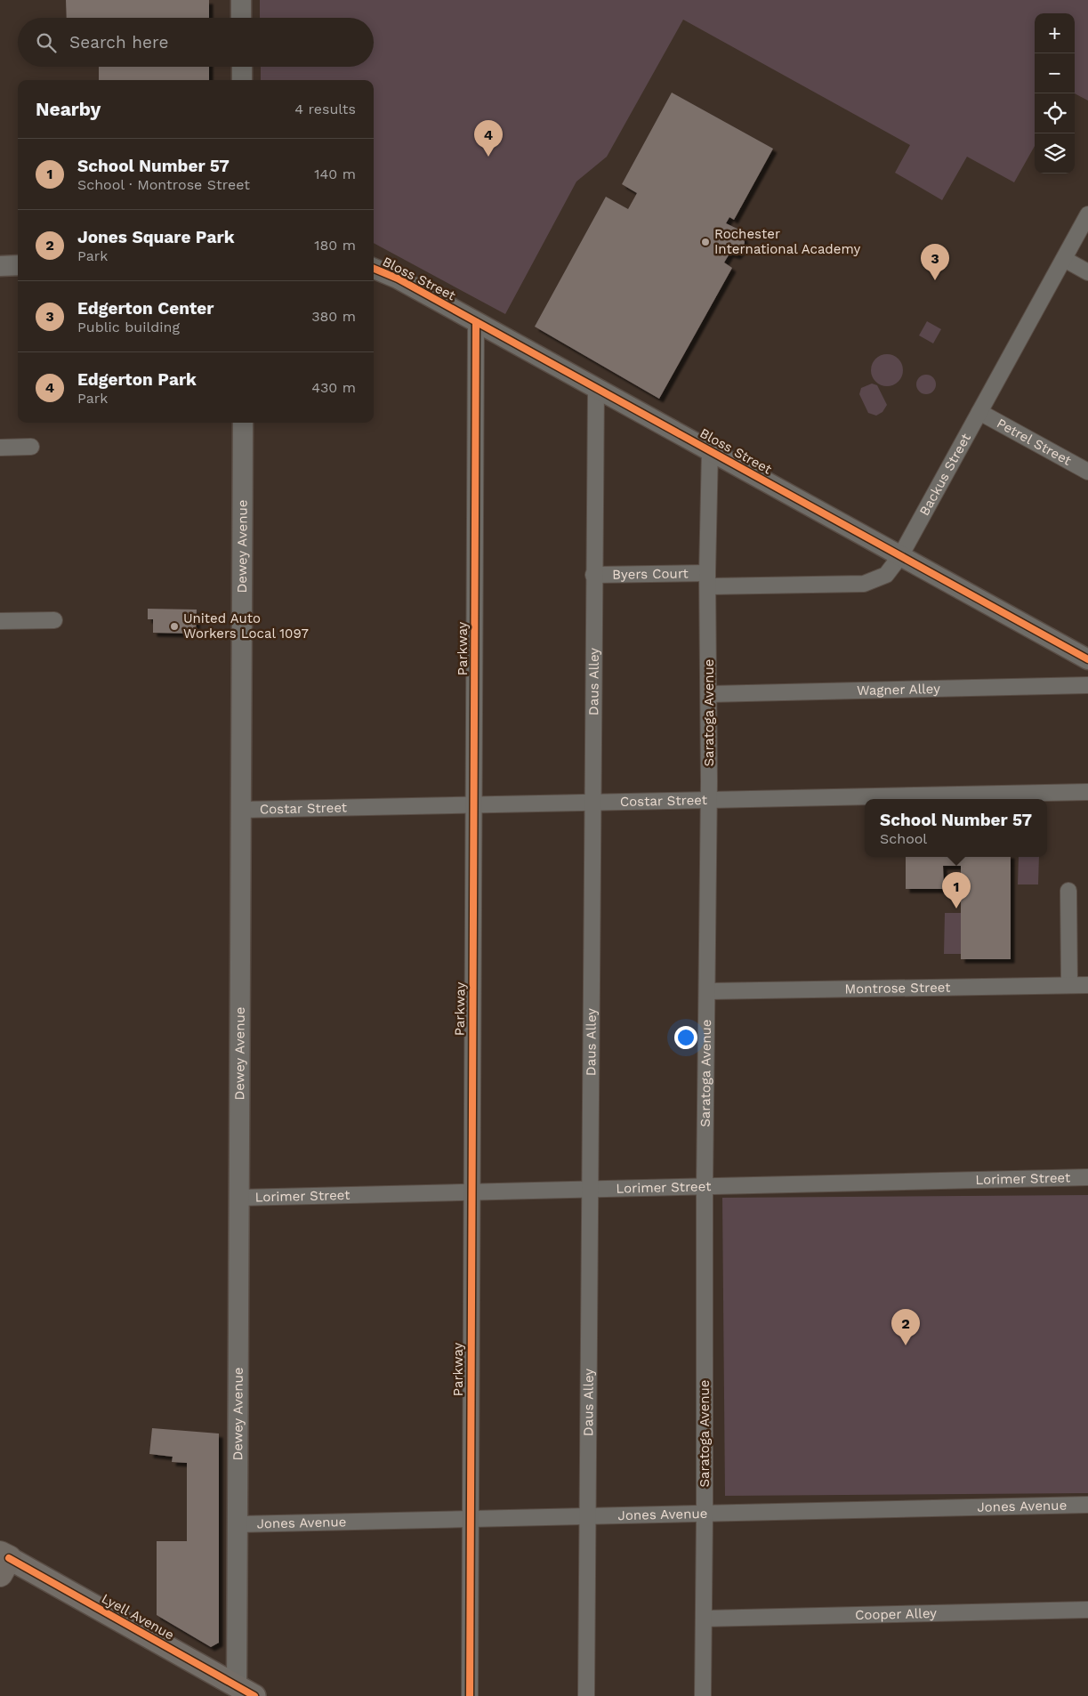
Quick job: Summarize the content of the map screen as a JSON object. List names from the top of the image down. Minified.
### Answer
{"streets":{"main road":["Lyell Avenue"],"street":["Bloss Street","Petrel Street","Backus Street","Dewey Avenue","Byers Court","Parkway","Daus Alley","Wagner Alley","Saratoga Avenue","Costar Street","Montrose Street","Lorimer Street","Jones Avenue","Cooper Alley"]},"crossings":[["Bloss Street","Backus Street"],["Bloss Street","Parkway"],["Bloss Street","Daus Alley"],["Bloss Street","Saratoga Avenue"],["Petrel Street","Backus Street"],["Backus Street","Byers Court"],["Backus Street","Saratoga Avenue"],["Dewey Avenue","Costar Street"],["Dewey Avenue","Lorimer Street"],["Dewey Avenue","Jones Avenue"],["Dewey Avenue","Lyell Avenue"],["Byers Court","Daus Alley"],["Byers Court","Saratoga Avenue"],["Parkway","Costar Street"],["Parkway","Lorimer Street"],["Parkway","Jones Avenue"],["Daus Alley","Costar Street"],["Daus Alley","Lorimer Street"],["Daus Alley","Jones Avenue"],["Wagner Alley","Saratoga Avenue"],["Saratoga Avenue","Costar Street"],["Saratoga Avenue","Montrose Street"],["Saratoga Avenue","Lorimer Street"],["Saratoga Avenue","Jones Avenue"],["Saratoga Avenue","Cooper Alley"]],"places":["Rochester International Academy","United Auto Workers Local 1097"],"page":{"map_buttons":["+","−"],"search":"Search here","heading":["Nearby","4 results"],"pins":["4","3","1","2"],"list":[{"mark":"1","name":"School Number 57","note":"School · Montrose Street","value":"140 m"},{"mark":"2","name":"Jones Square Park","note":"Park","value":"180 m"},{"mark":"3","name":"Edgerton Center","note":"Public building","value":"380 m"},{"mark":"4","name":"Edgerton Park","note":"Park","value":"430 m"}],"popup":["School Number 57","School"]}}
